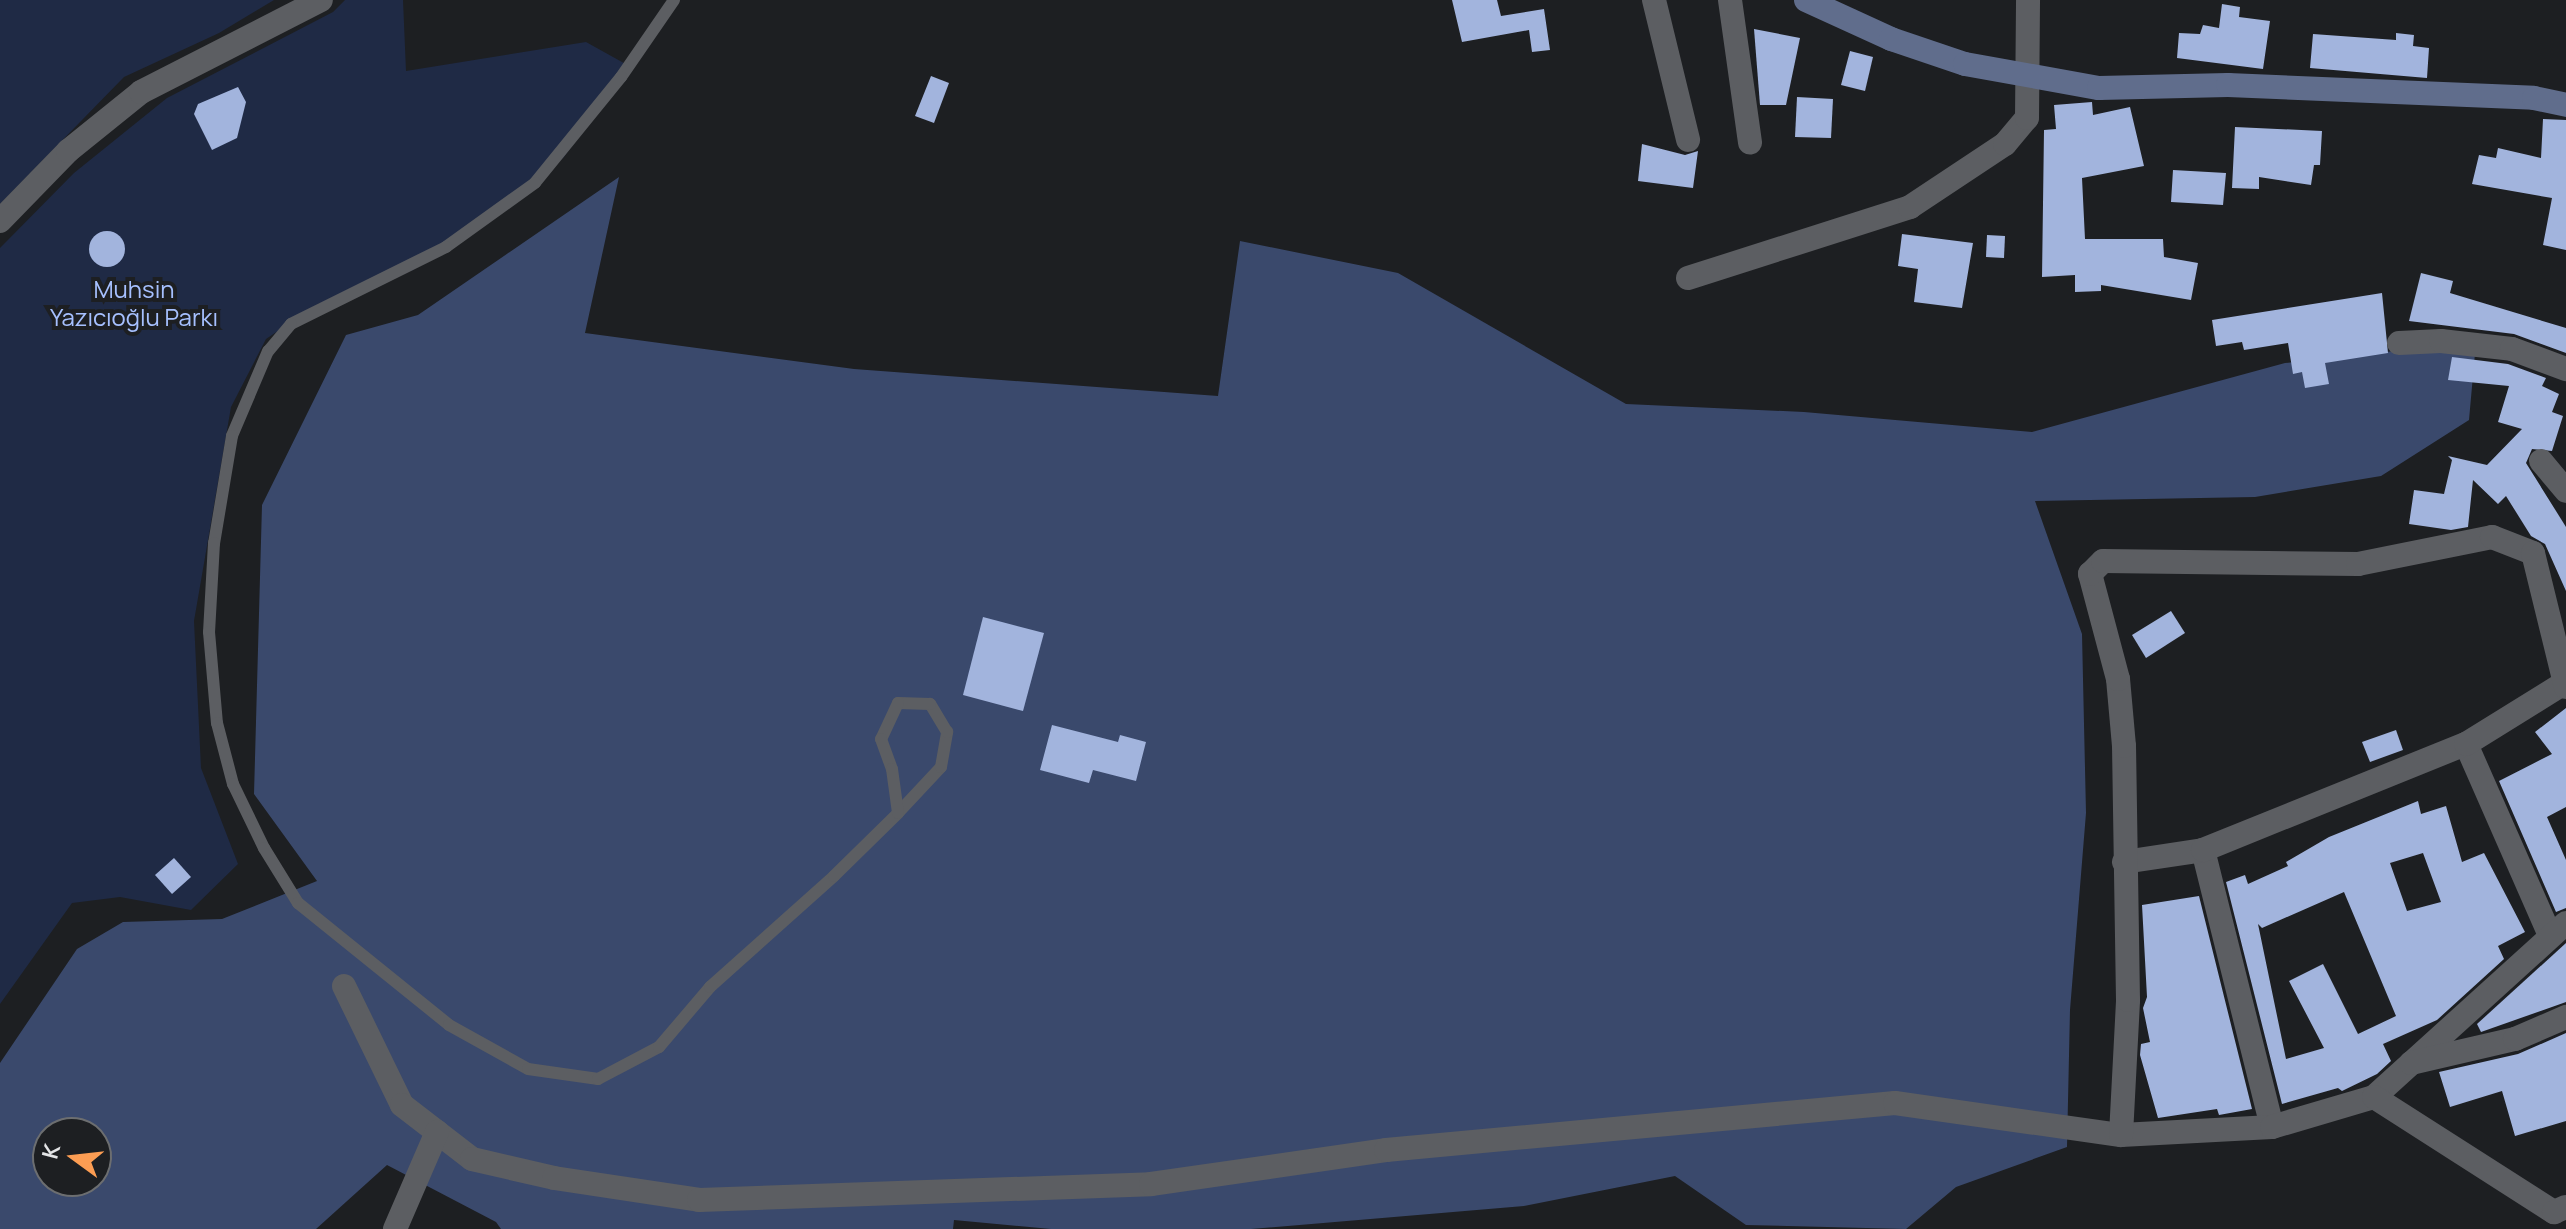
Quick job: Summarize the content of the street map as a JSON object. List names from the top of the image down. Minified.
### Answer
{"parks":["Muhsin Yazıcıoğlu Parkı"],"north":"left"}
